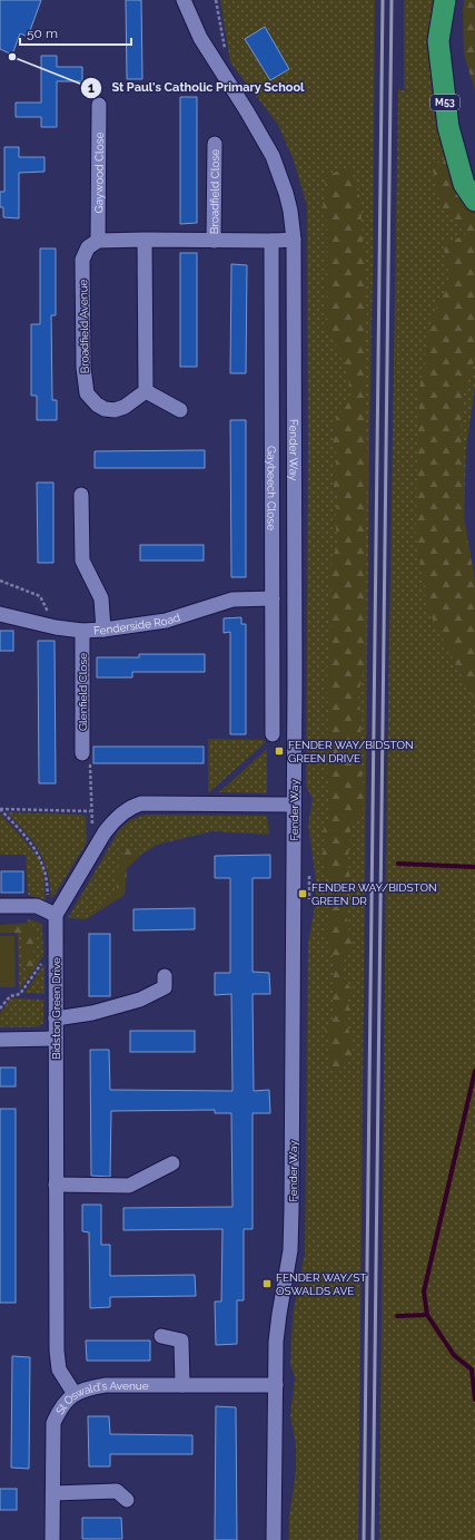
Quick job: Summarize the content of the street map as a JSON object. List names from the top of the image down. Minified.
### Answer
{"streets":{"highway":["M53"],"street":["Gaywood Close","Broadfield Close","Broadfield Avenue","Fender Way","Gaybeech Close","Fenderside Road","Glenfield Close","Bidston Green Drive","St Oswald's Avenue"]},"crossings":[["Gaywood Close","Broadfield Avenue"],["Fender Way","St Oswald's Avenue"],["Gaybeech Close","Fenderside Road"],["Fenderside Road","Glenfield Close"],["Bidston Green Drive","St Oswald's Avenue"]],"places":{"other":["St Paul's Catholic Primary School"],"transit":["FENDER WAY/BIDSTON GREEN DRIVE","FENDER WAY/BIDSTON GREEN DR","FENDER WAY/ST OSWALDS AVE"]},"scale_bar":"50 m"}
